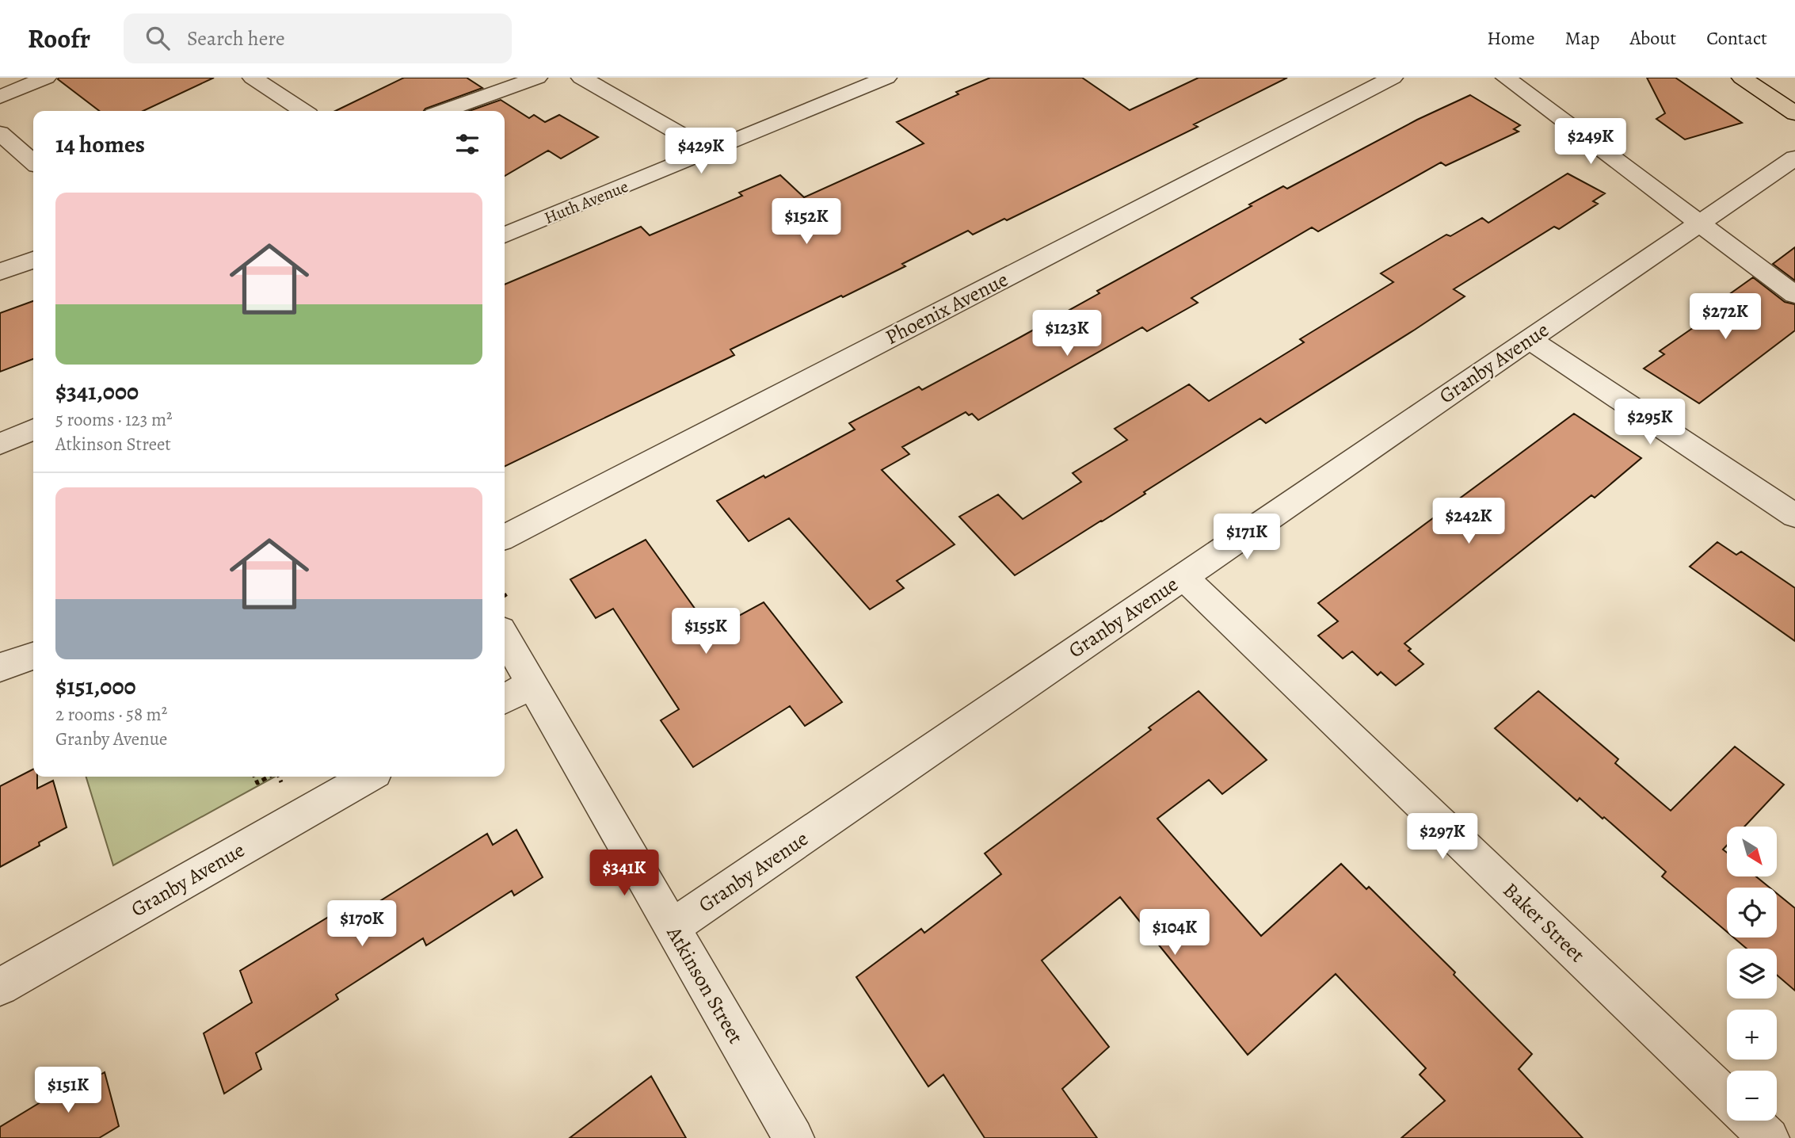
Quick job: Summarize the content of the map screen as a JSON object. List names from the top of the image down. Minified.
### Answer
{"streets":{"street":["Huth Avenue","Phoenix Avenue","Granby Avenue","Baker Street","Atkinson Street"]},"crossings":[["Granby Avenue","Baker Street"],["Granby Avenue","Atkinson Street"]],"north":"bottom right","page":{"header":"Roofr","search":"Search here","nav":["Home","Map","About","Contact"],"heading":"14 homes","price":["$249K","$429K","$152K","$272K","$123K","$295K","$242K","$171K","$155K","$297K","$341K","$170K","$104K","$151K"],"list":[{"name":"$341,000","note":"5 rooms · 123 m² · Atkinson Street"},{"name":"$151,000","note":"2 rooms · 58 m² · Granby Avenue"}],"map_buttons":["+","−"]}}
